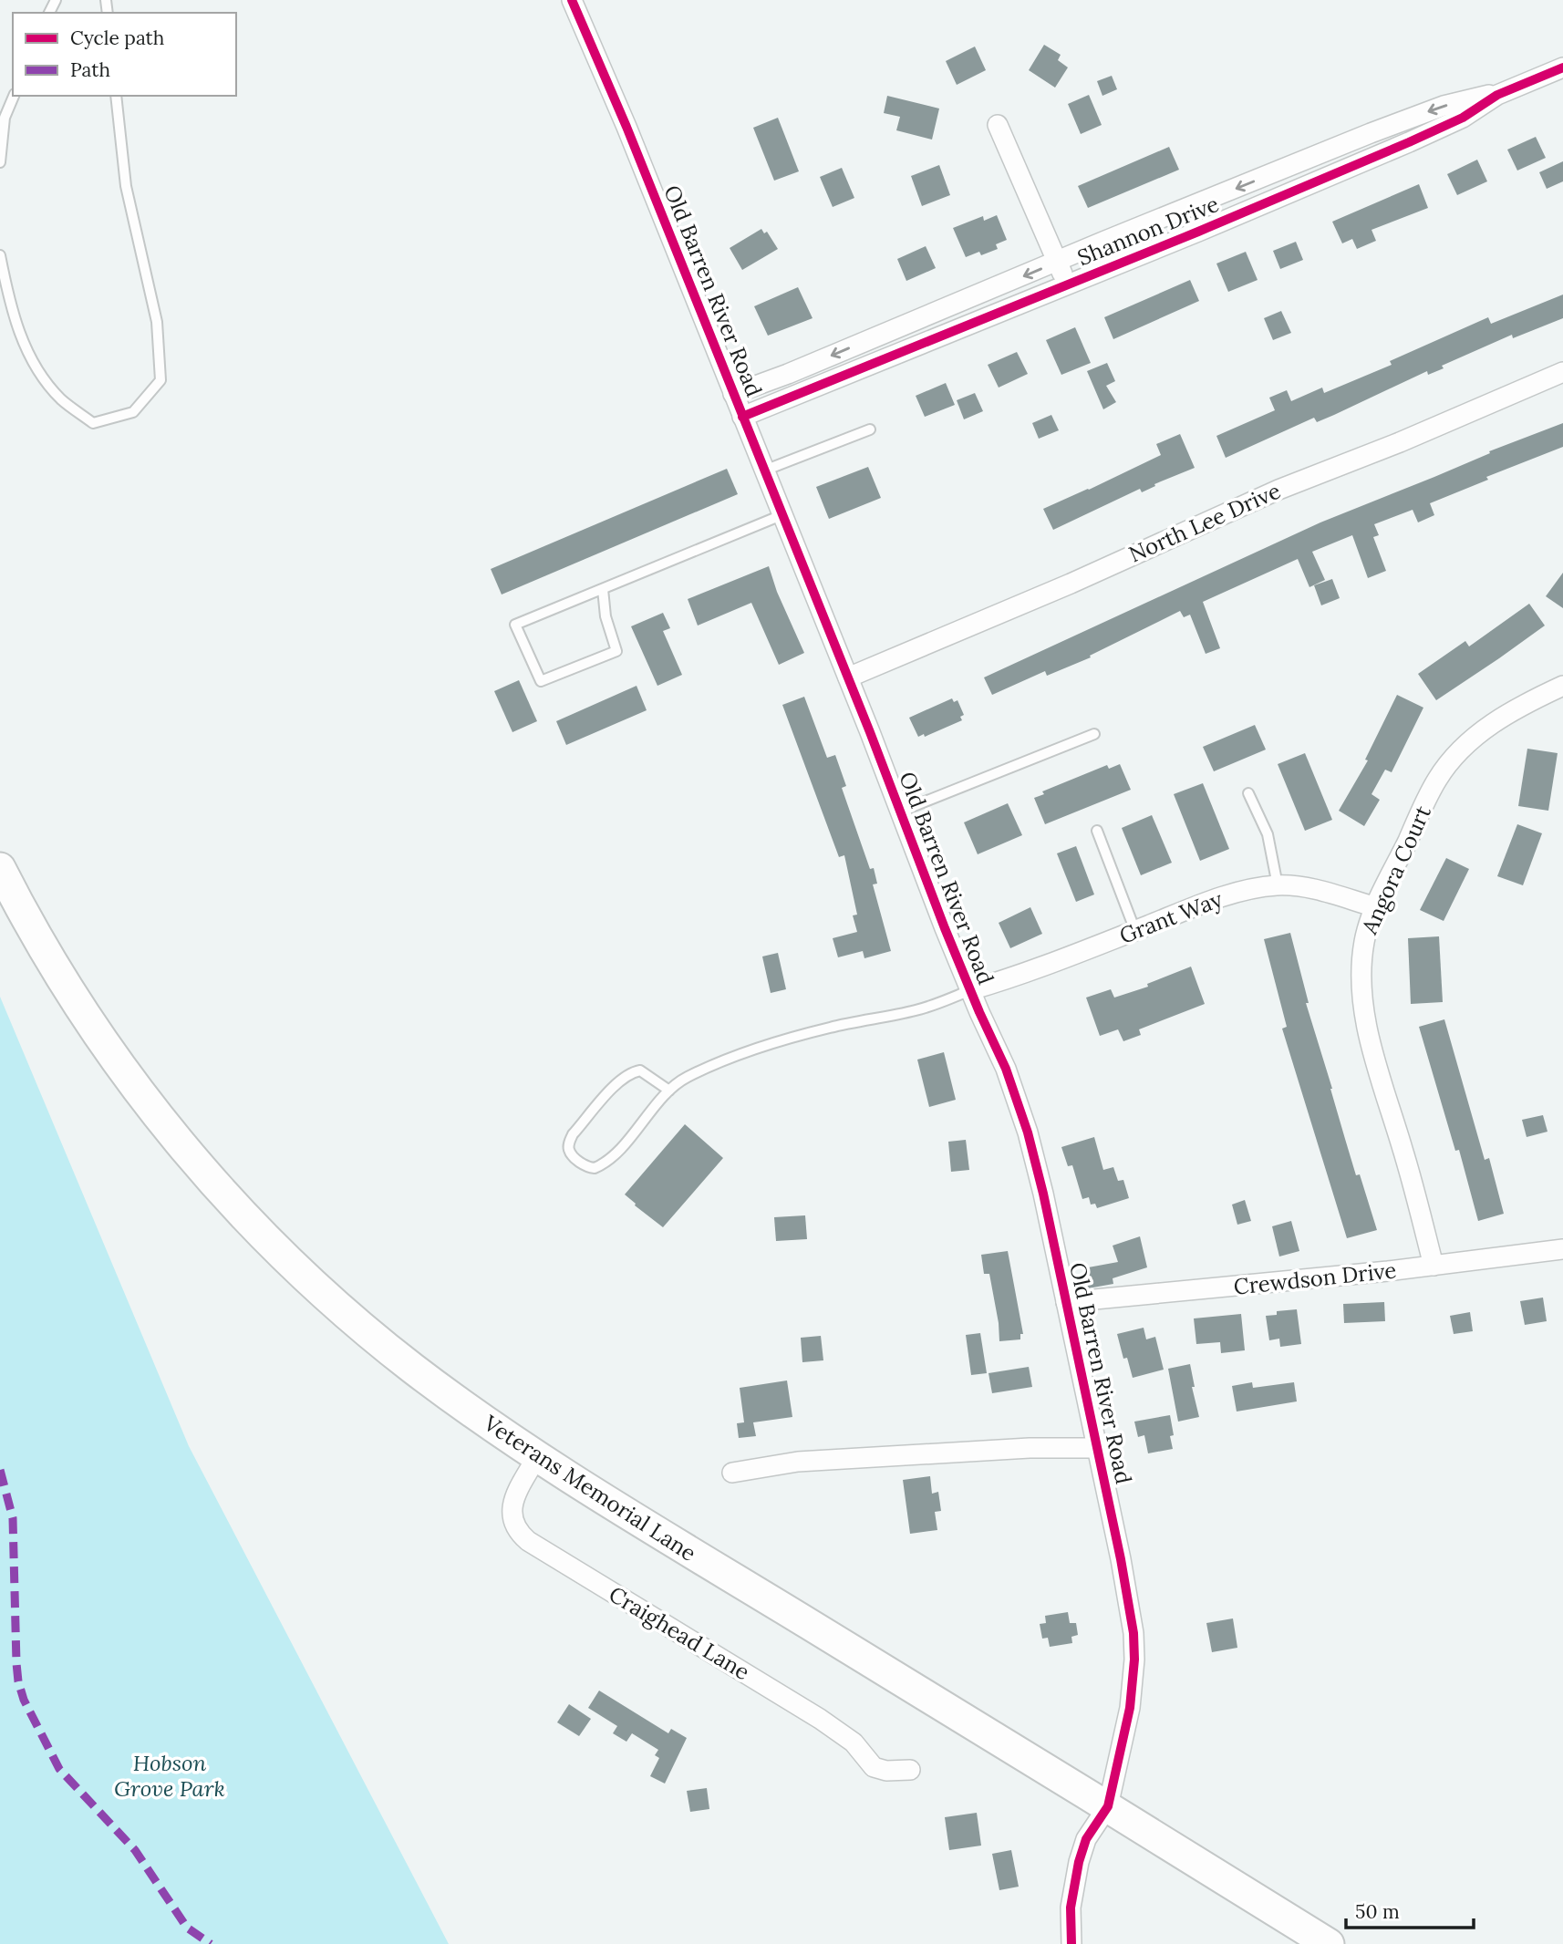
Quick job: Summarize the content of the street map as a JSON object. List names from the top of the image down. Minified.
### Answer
{"streets":{"main road":["Veterans Memorial Lane"],"street":["Shannon Drive","Old Barren River Road","North Lee Drive","Angora Court","Grant Way","Crewdson Drive","Craighead Lane"]},"crossings":[["Shannon Drive","Old Barren River Road"],["Old Barren River Road","North Lee Drive"],["Old Barren River Road","Grant Way"],["Old Barren River Road","Crewdson Drive"],["Old Barren River Road","Veterans Memorial Lane"],["Angora Court","Grant Way"],["Angora Court","Crewdson Drive"],["Veterans Memorial Lane","Craighead Lane"]],"parks":["Hobson Grove Park"],"legend":["Cycle path","Path"],"scale_bar":"50 m"}
